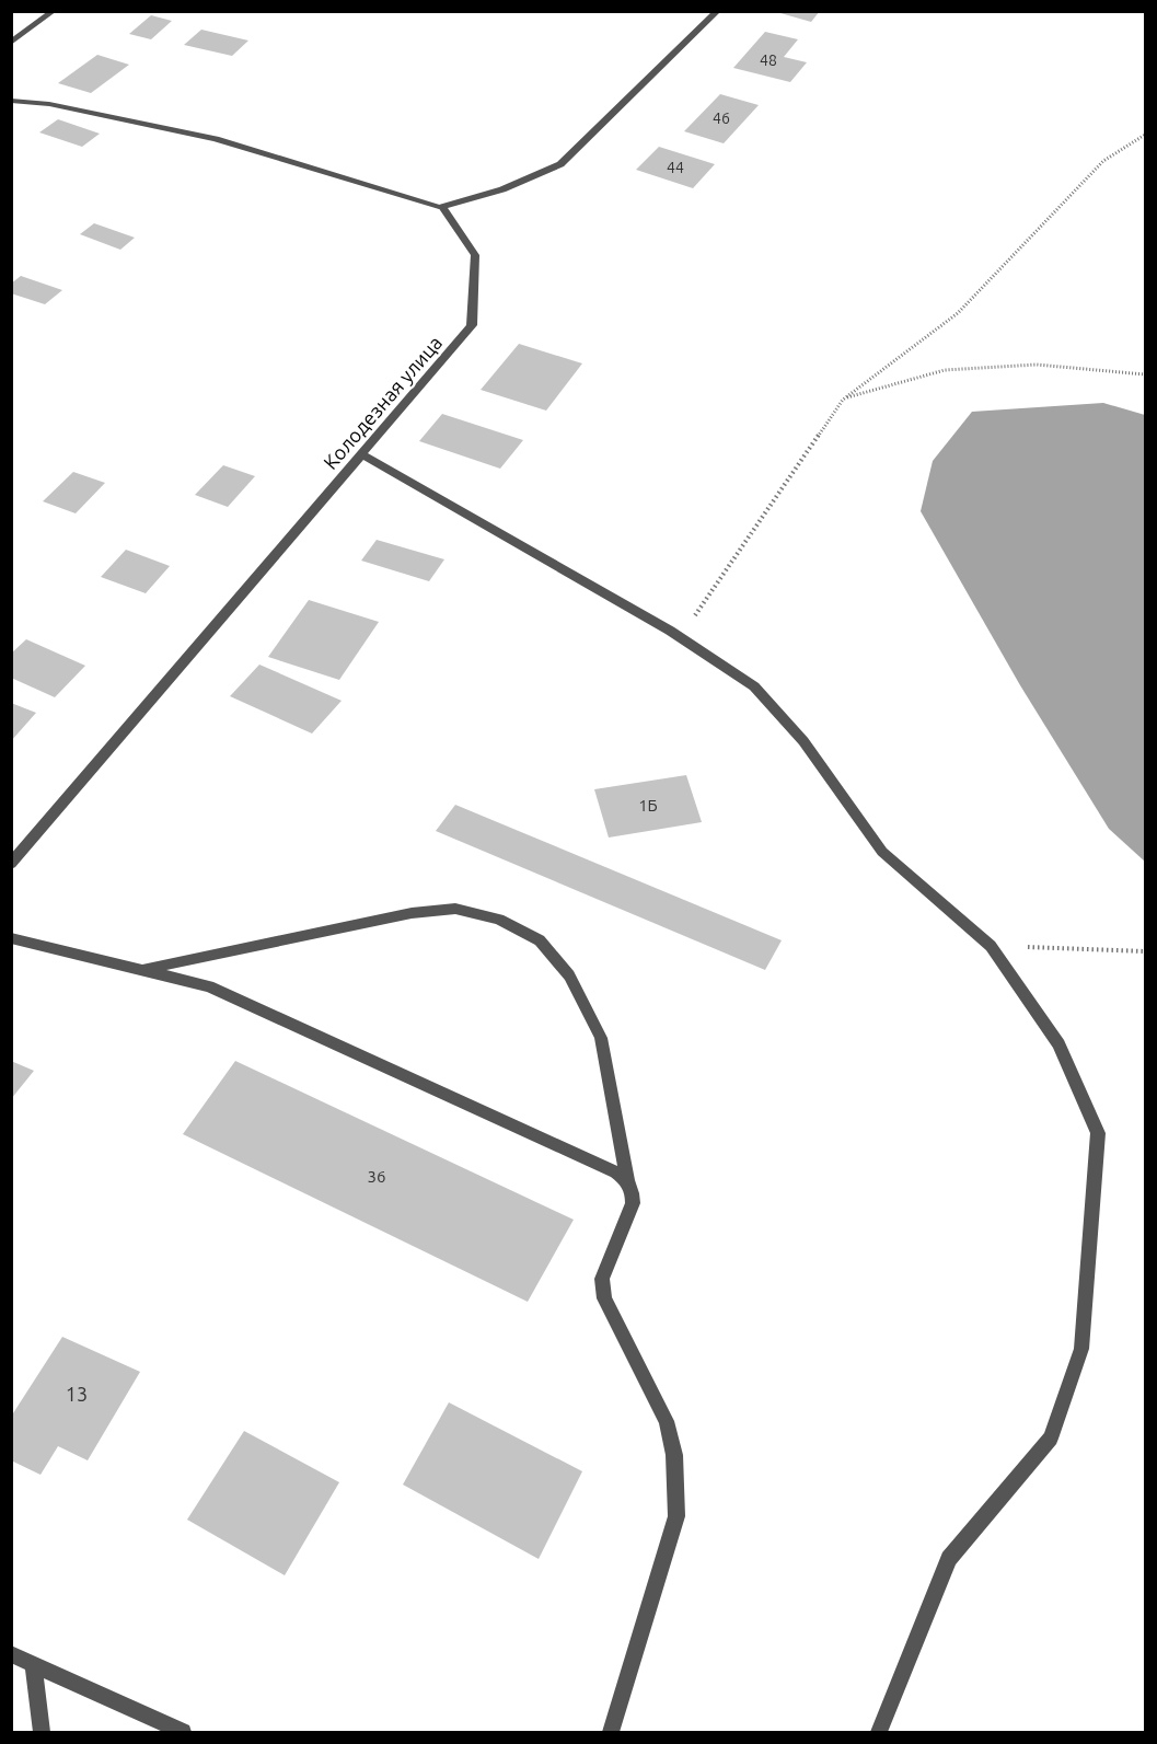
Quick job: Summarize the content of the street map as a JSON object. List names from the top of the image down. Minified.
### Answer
{"streets":{"street":["Колодезная улица"]},"house_numbers":["48","46","44","1Б","36","13"]}
